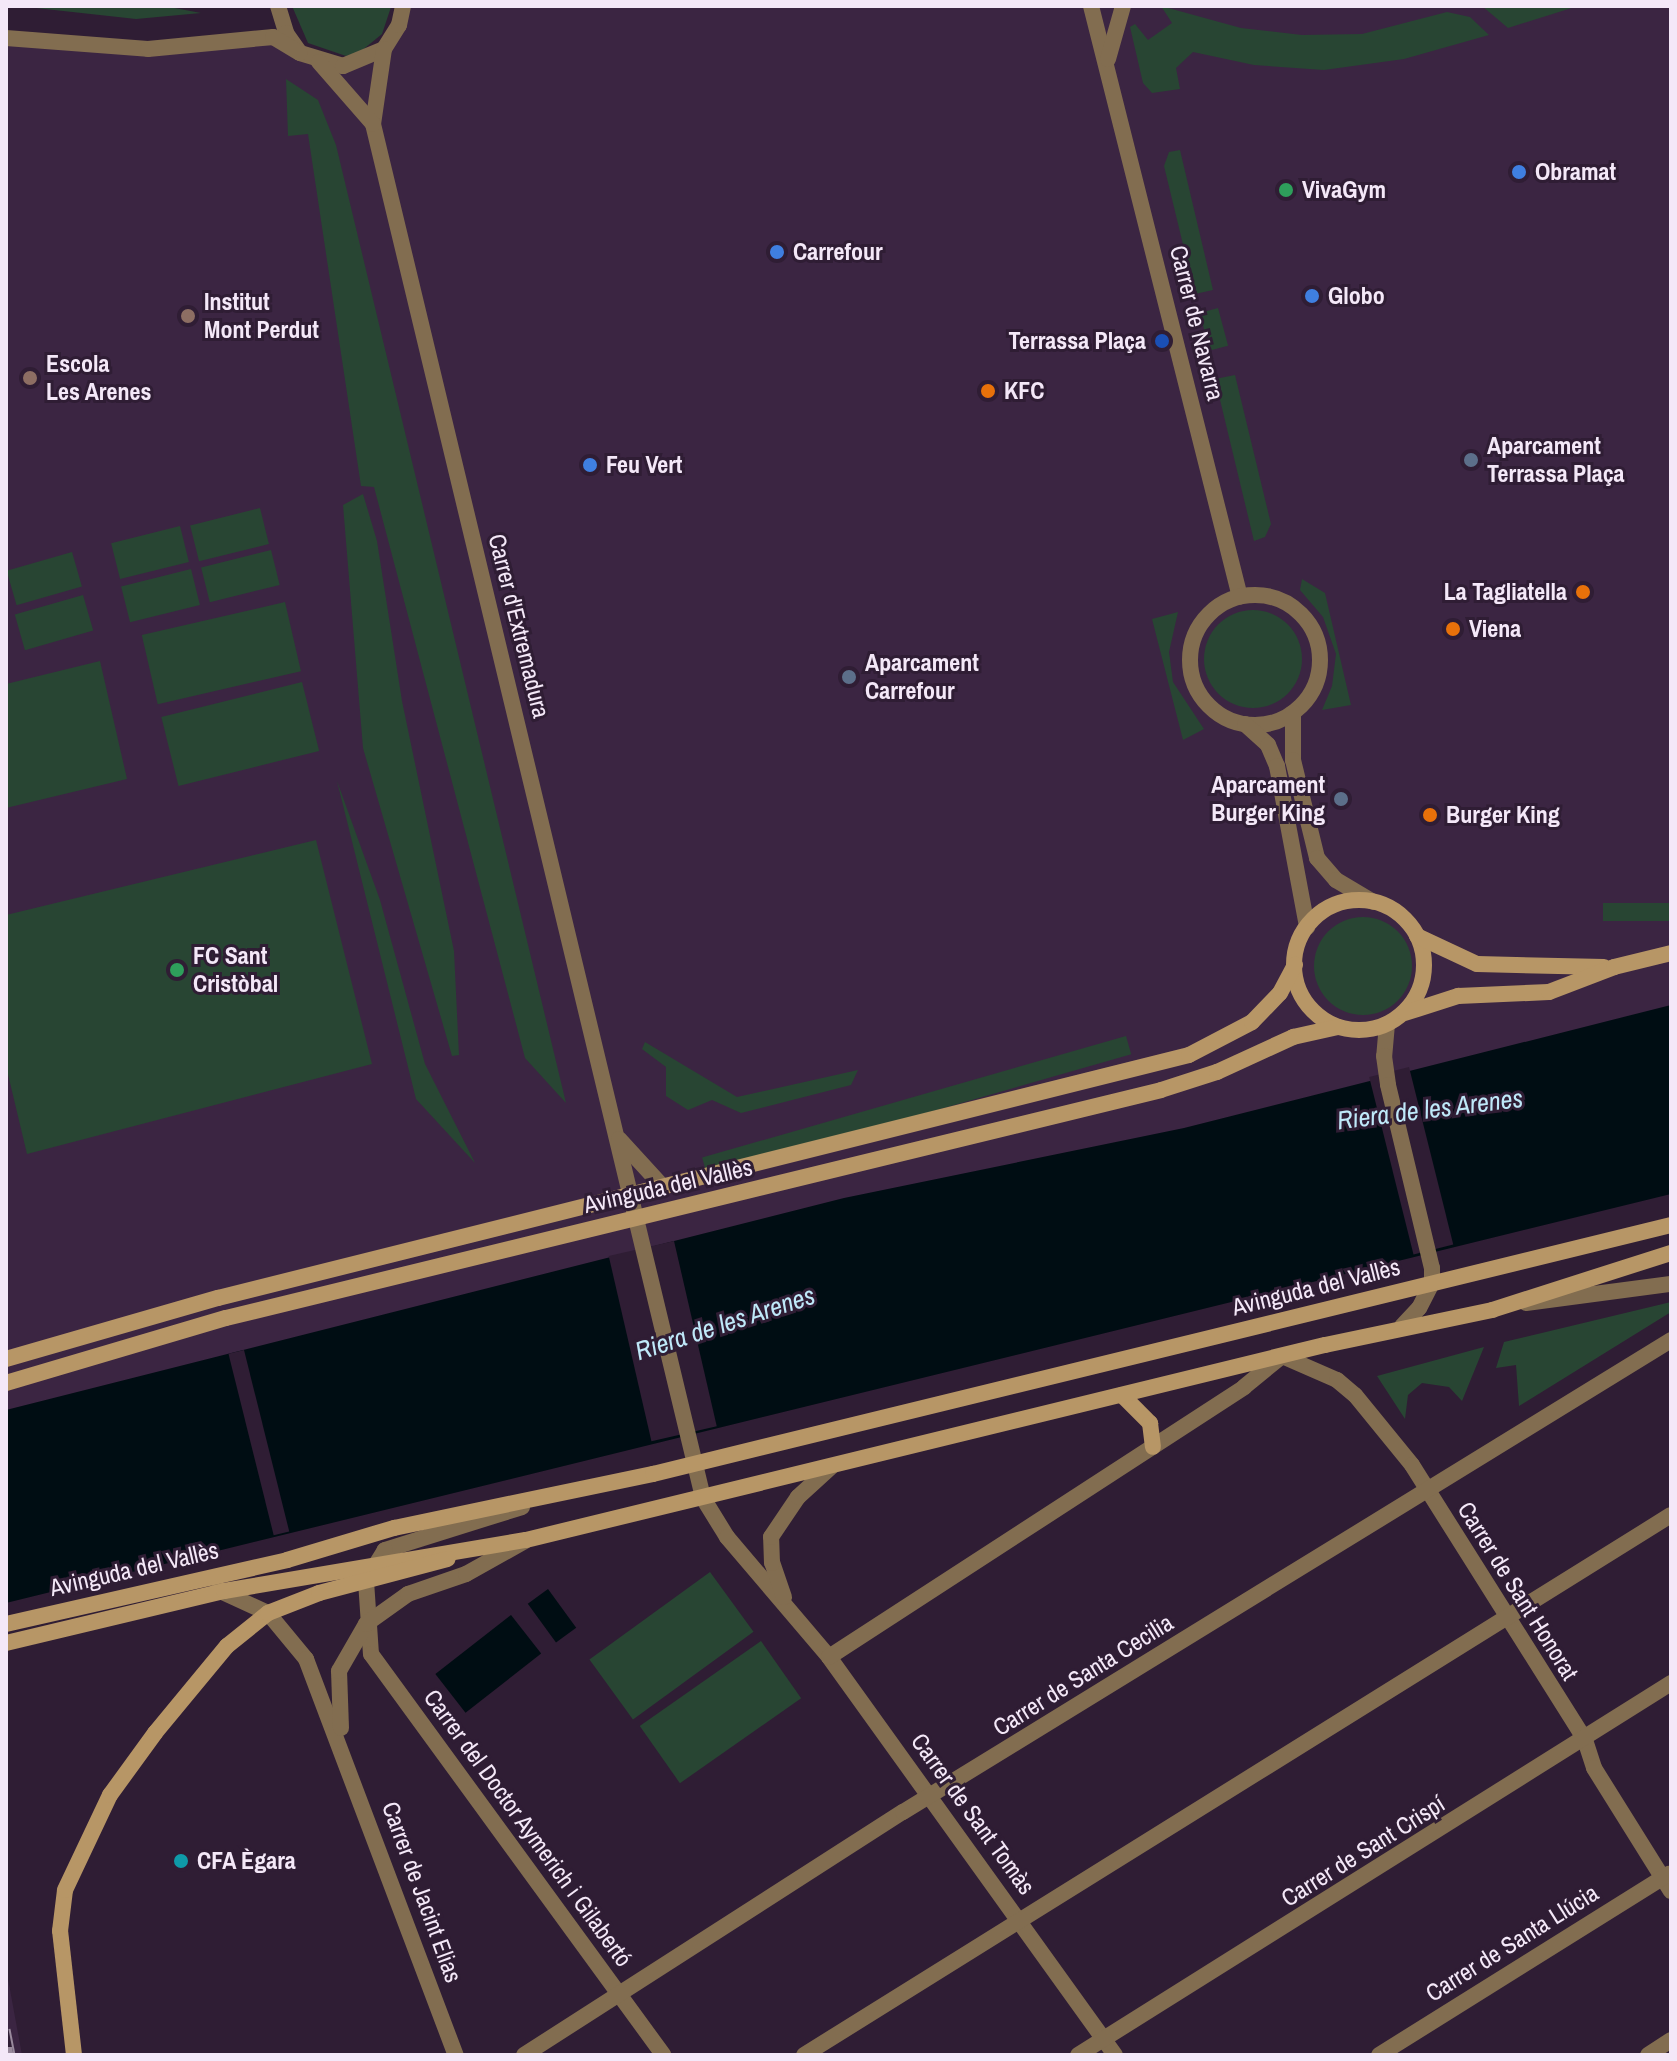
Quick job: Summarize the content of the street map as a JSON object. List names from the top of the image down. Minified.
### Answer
{"streets":{"main road":["Avinguda del Vallès"],"street":["Carrer de Navarra","Carrer d'Extremadura","Carrer de Sant Honorat","Carrer de Santa Cecilia","Carrer de Sant Tomàs","Carrer del Doctor Aymerich i Gilabertó","Carrer de Sant Crispí","Carrer de Jacint Elias","Carrer de Santa Llúcia"]},"crossings":[["Carrer d'Extremadura","Avinguda del Vallès"],["Avinguda del Vallès","Carrer de Sant Honorat"],["Avinguda del Vallès","Carrer de Sant Tomàs"],["Avinguda del Vallès","Carrer de Jacint Elias"],["Carrer de Sant Honorat","Carrer de Santa Cecilia"],["Carrer de Sant Honorat","Carrer de Sant Crispí"],["Carrer de Sant Honorat","Carrer de Santa Llúcia"],["Carrer de Santa Cecilia","Carrer de Sant Tomàs"],["Carrer de Santa Cecilia","Carrer del Doctor Aymerich i Gilabertó"],["Carrer de Sant Tomàs","Carrer de Sant Crispí"],["Carrer del Doctor Aymerich i Gilabertó","Carrer de Jacint Elias"]],"water":["Riera de les Arenes"],"places":["Obramat","VivaGym","Carrefour","Globo","Institut Mont Perdut","Terrassa Plaça","Escola Les Arenes","KFC","Aparcament Terrassa Plaça","Feu Vert","La Tagliatella","Viena","Aparcament Carrefour","Aparcament Burger King","Burger King","FC Sant Cristòbal","CFA Ègara"]}
